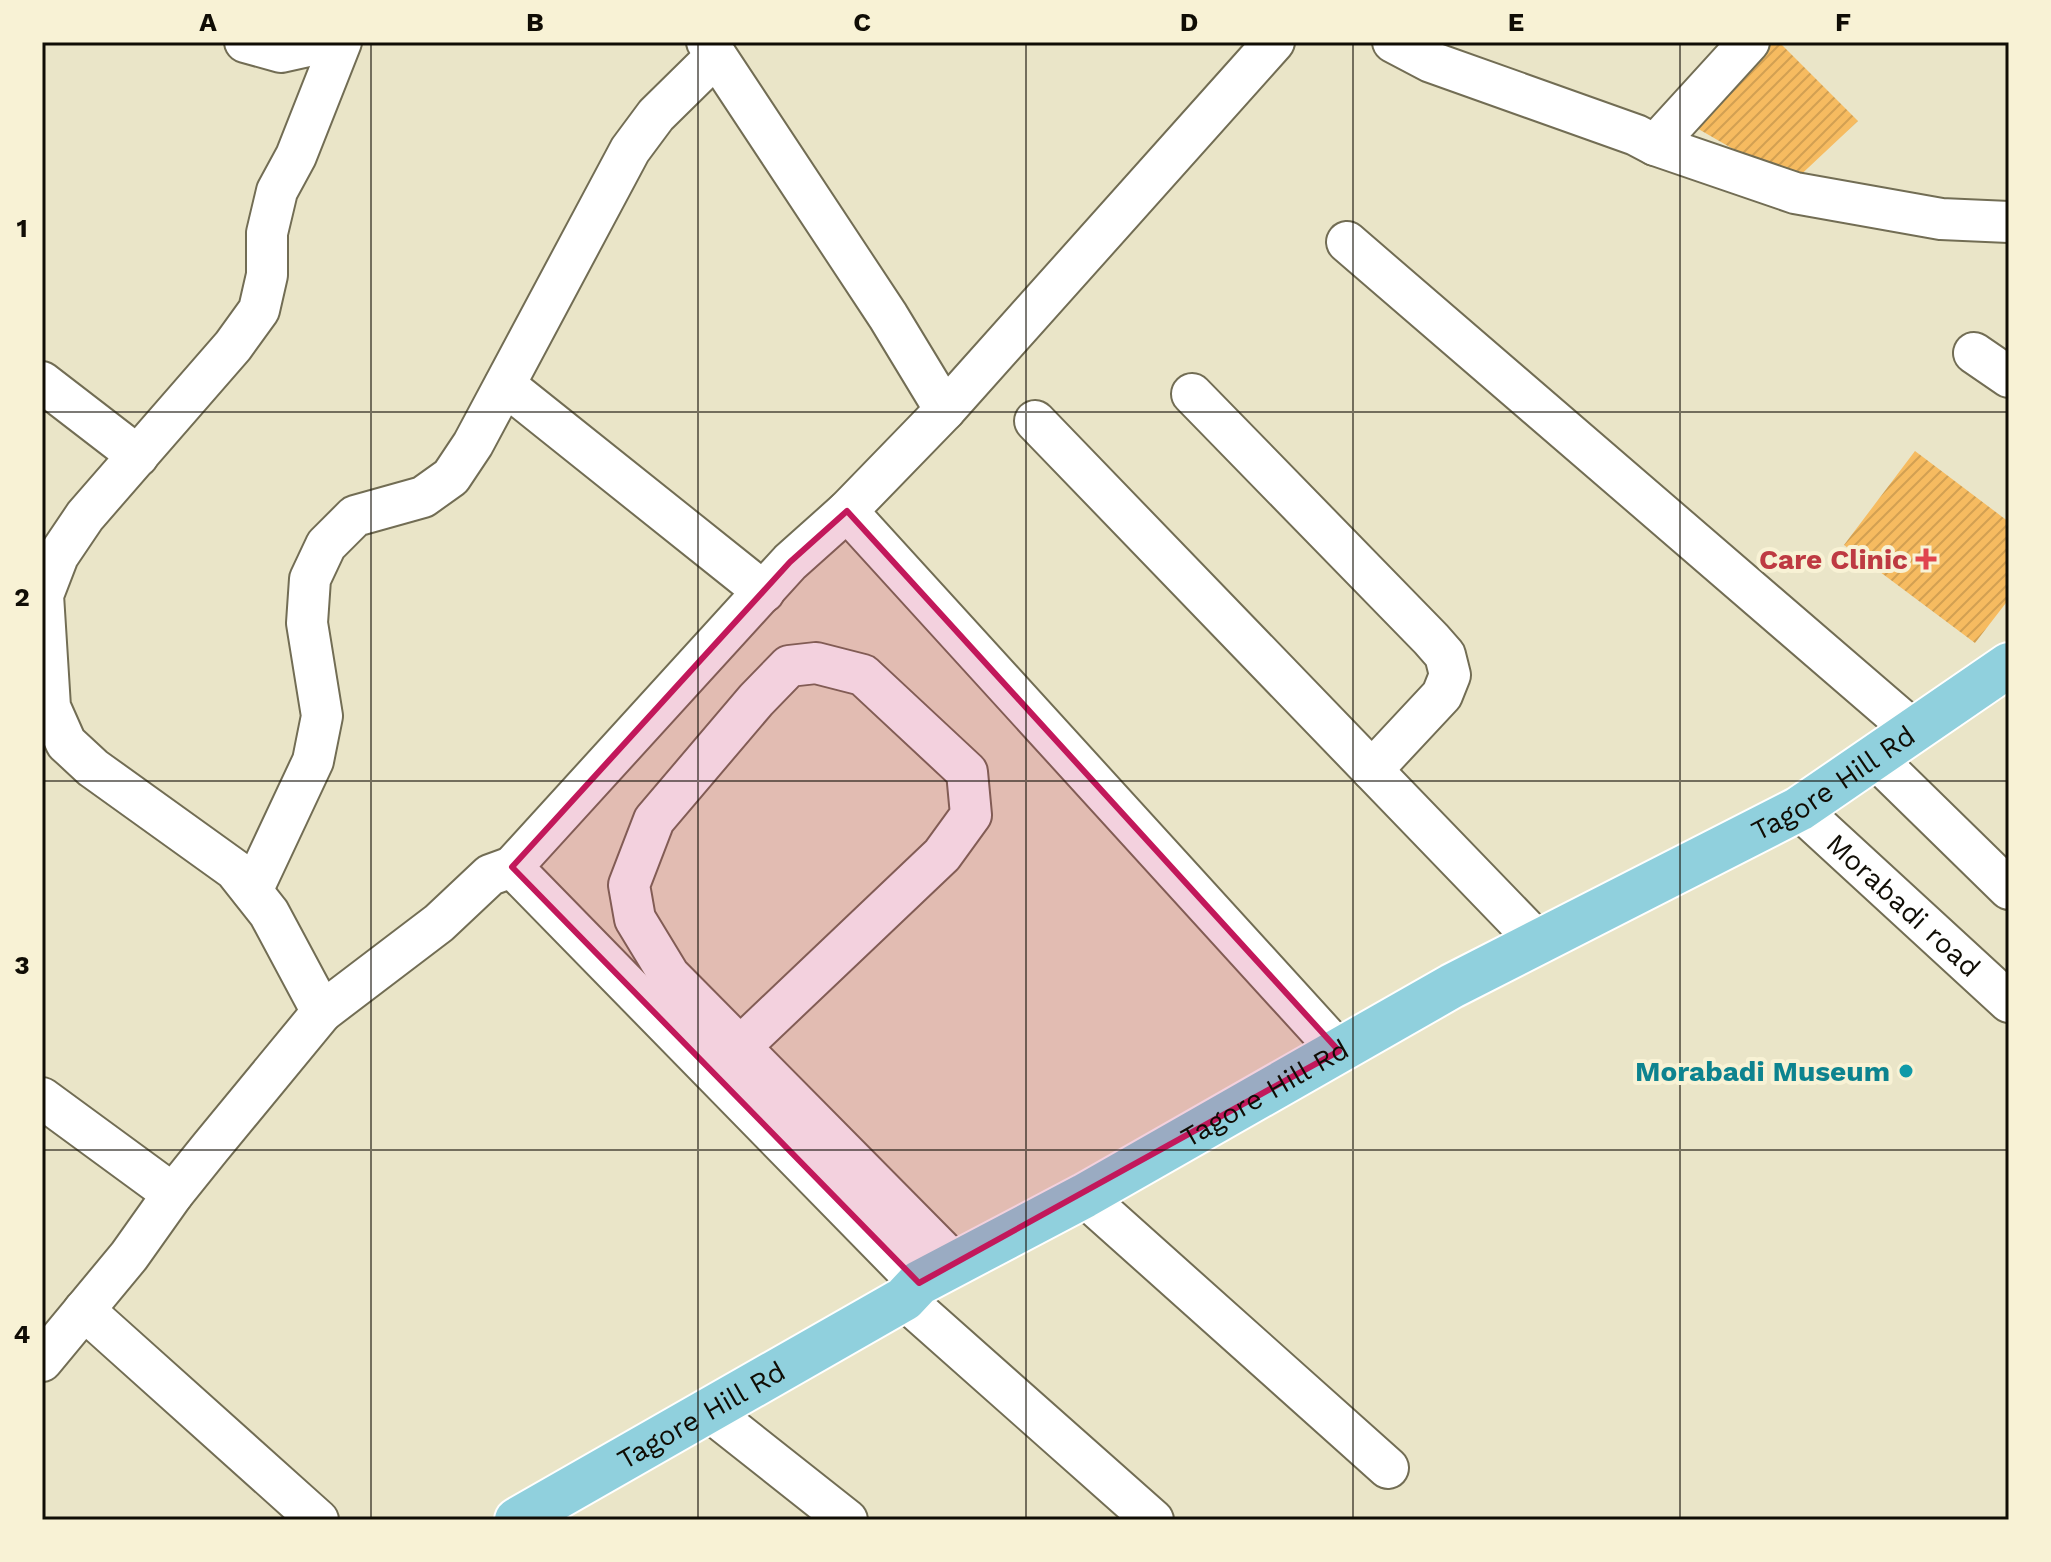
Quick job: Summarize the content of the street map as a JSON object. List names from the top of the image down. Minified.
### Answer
{"streets":{"main road":["Tagore Hill Rd"],"street":["Morabadi road"]},"crossings":[["Tagore Hill Rd","Morabadi road"]],"places":{"health":["Care Clinic"],"other":["Morabadi Museum"]},"grid":{"columns":["A","B","C","D","E","F"],"rows":["1","2","3","4"]}}
